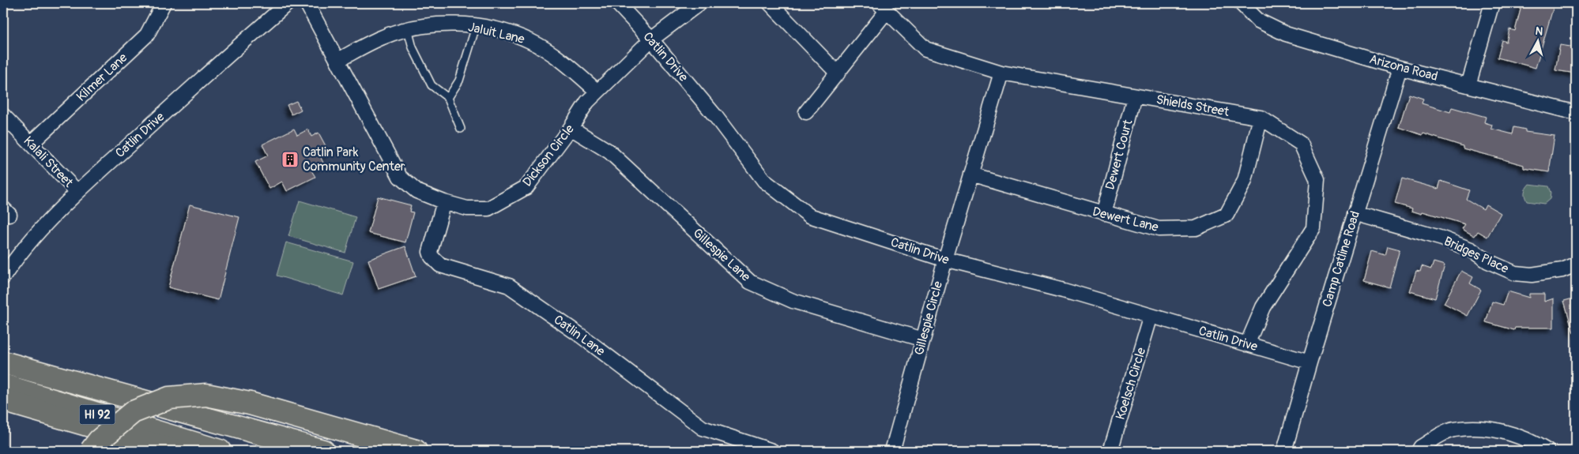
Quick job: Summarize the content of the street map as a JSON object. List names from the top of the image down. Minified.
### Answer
{"streets":{"main road":["HI 92"],"street":["Jaluit Lane","Catlin Drive","Arizona Road","Kilmer Lane","Shields Street","Dewert Court","Dickson Circle","Kalali Street","Dewert Lane","Gillespie Lane","Bridges Place","Camp Catline Road","Gillespie Circle","Catlin Lane","Koelsch Circle"]},"crossings":[["Jaluit Lane","Dickson Circle"],["Catlin Drive","Shields Street"],["Catlin Drive","Dickson Circle"],["Catlin Drive","Kalali Street"],["Catlin Drive","Camp Catline Road"],["Catlin Drive","Gillespie Circle"],["Catlin Drive","Koelsch Circle"],["Arizona Road","Camp Catline Road"],["Kilmer Lane","Kalali Street"],["Shields Street","Dewert Court"],["Shields Street","Dewert Lane"],["Shields Street","Gillespie Circle"],["Dewert Court","Dewert Lane"],["Dickson Circle","Gillespie Lane"],["Dickson Circle","Catlin Lane"],["Dewert Lane","Gillespie Circle"],["Gillespie Lane","Gillespie Circle"],["Bridges Place","Camp Catline Road"]],"places":{"building":["Catlin Park Community Center"]},"north":"top"}
